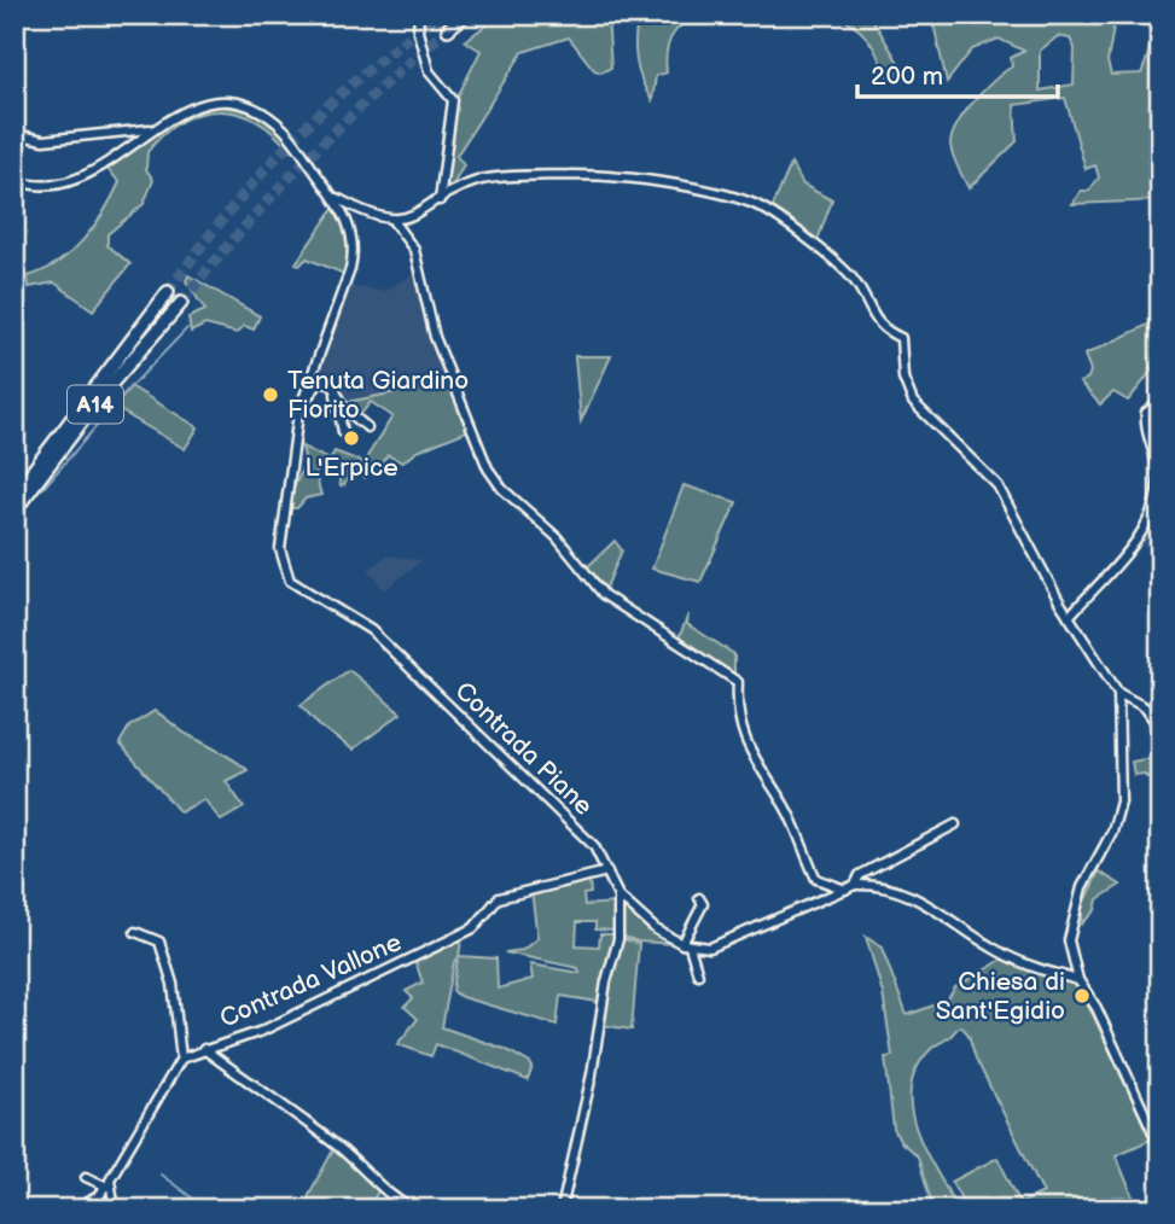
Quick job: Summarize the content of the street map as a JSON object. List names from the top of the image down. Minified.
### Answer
{"streets":{"highway":["A14"],"street":["Contrada Piane","Contrada Vallone"]},"crossings":[["Contrada Piane","Contrada Vallone"]],"places":["Tenuta Giardino Fiorito","L'Erpice","Chiesa di Sant'Egidio"],"scale_bar":"200 m"}
